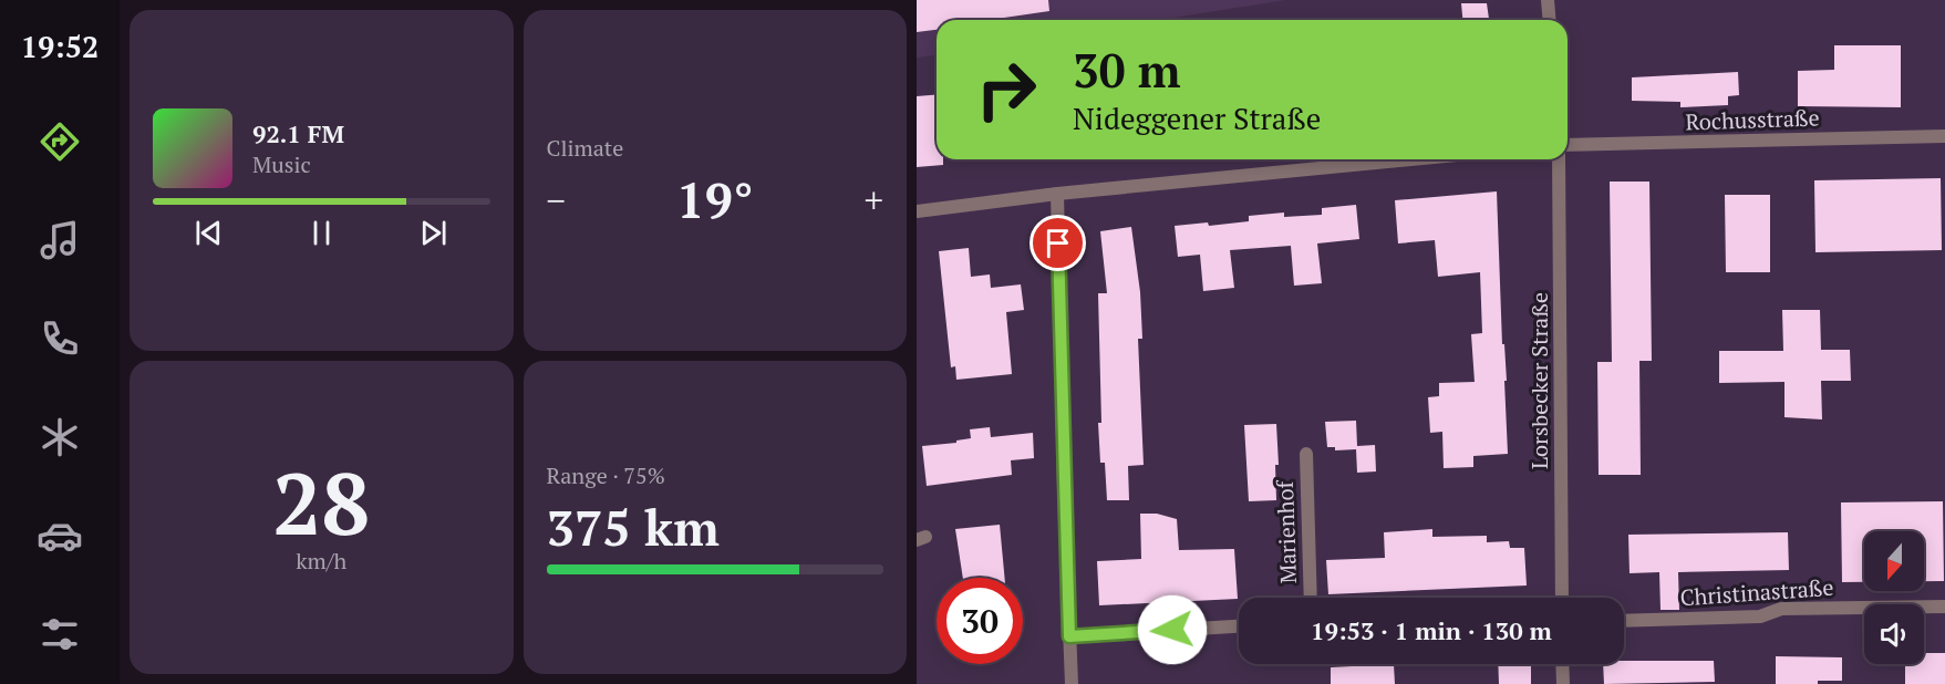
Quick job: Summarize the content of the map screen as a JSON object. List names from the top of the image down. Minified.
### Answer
{"streets":{"street":["Rochusstraße","Lorsbecker Straße","Marienhof","Christinastraße"]},"north":"bottom","page":{"tabs":"19:52","tile":["Climate",["28","km/h"],["Range · 75%","375 km"]],"turn":["30 m","Nideggener Straße"],"song":["92.1 FM","Music"],"heat":["−","19°","+"],"limit":"30","trip":"19:53 · 1 min · 130 m"}}
